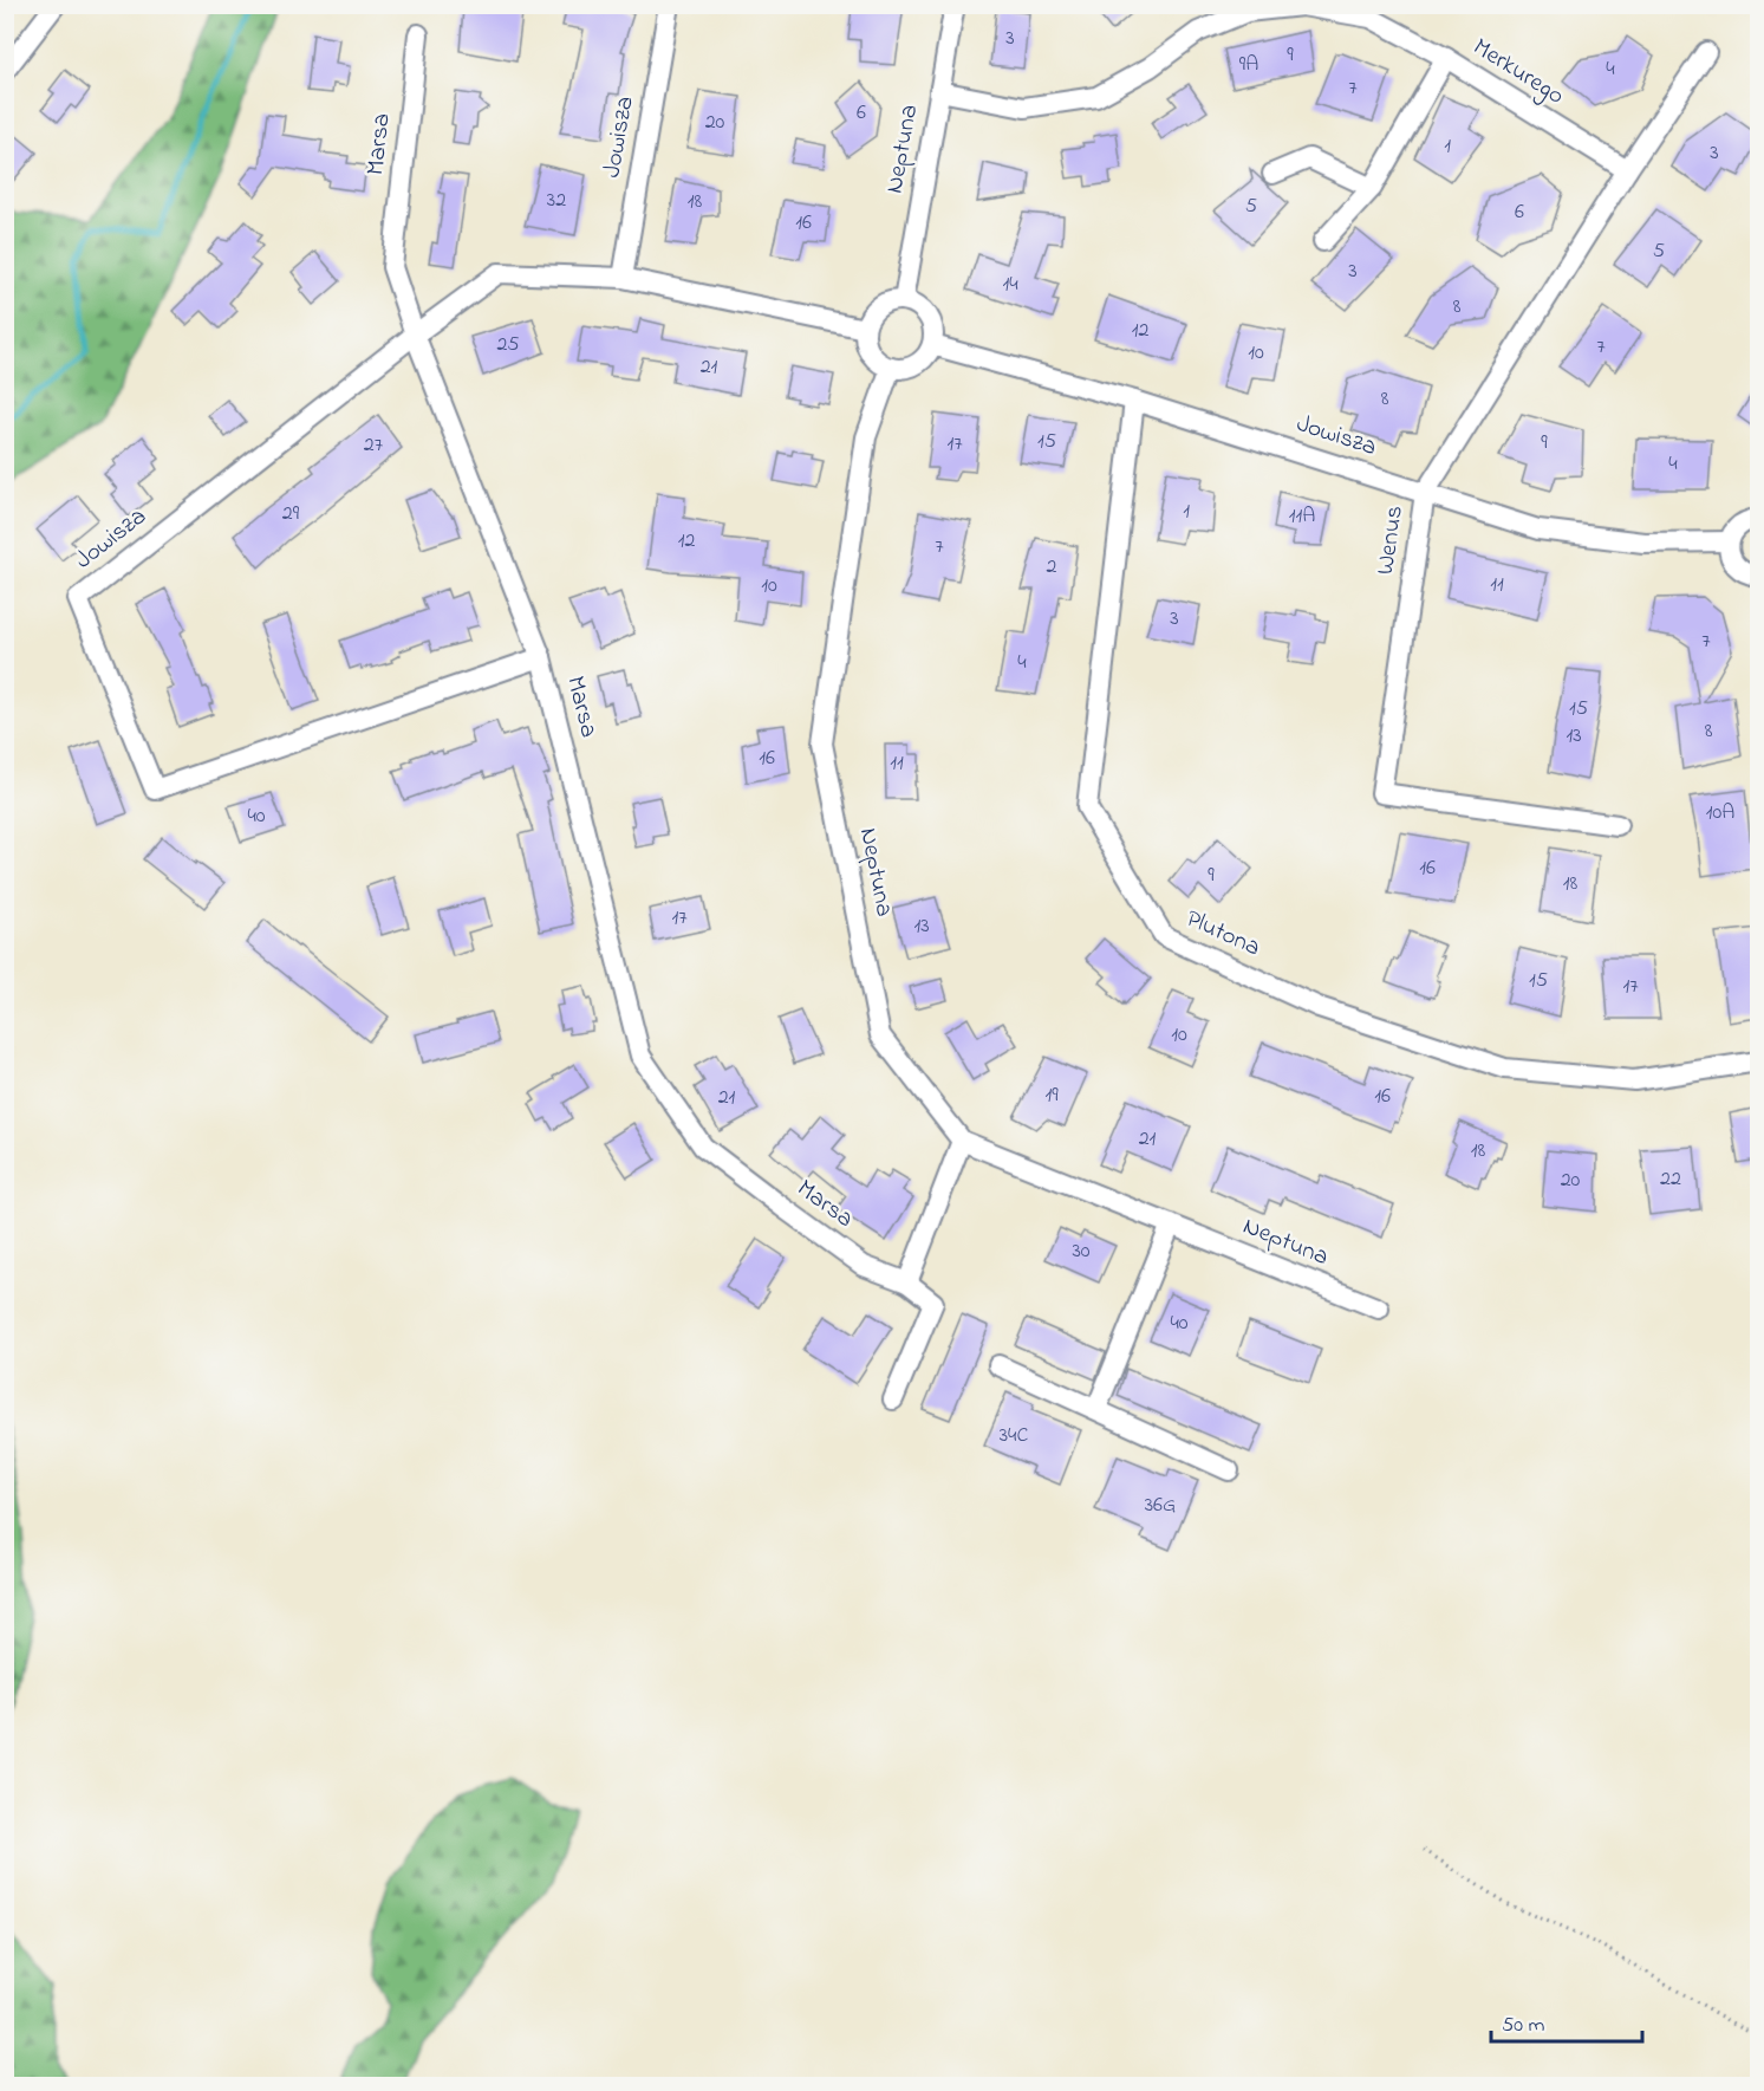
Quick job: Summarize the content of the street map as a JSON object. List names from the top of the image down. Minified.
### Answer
{"streets":{"street":["Merkurego","Jowisza","Marsa","Neptuna","Wenus","Plutona"]},"crossings":[["Merkurego","Neptuna"],["Merkurego","Wenus"],["Jowisza","Marsa"],["Jowisza","Neptuna"],["Jowisza","Wenus"],["Jowisza","Plutona"]],"house_numbers":["3","9","9A","4","7","6","20","1","3","32","18","5","6","16","5","3","14","8","12","25","7","10","21","8","15","9","17","27","4","1","29","11A","12","7","2","11","10","3","7","4","15","8","13","16","11","10A","40","16","9","18","17","13","15","17","10","19","16","21","21","18","22","20","30","40","34C","36G"],"scale_bar":"50 m"}
